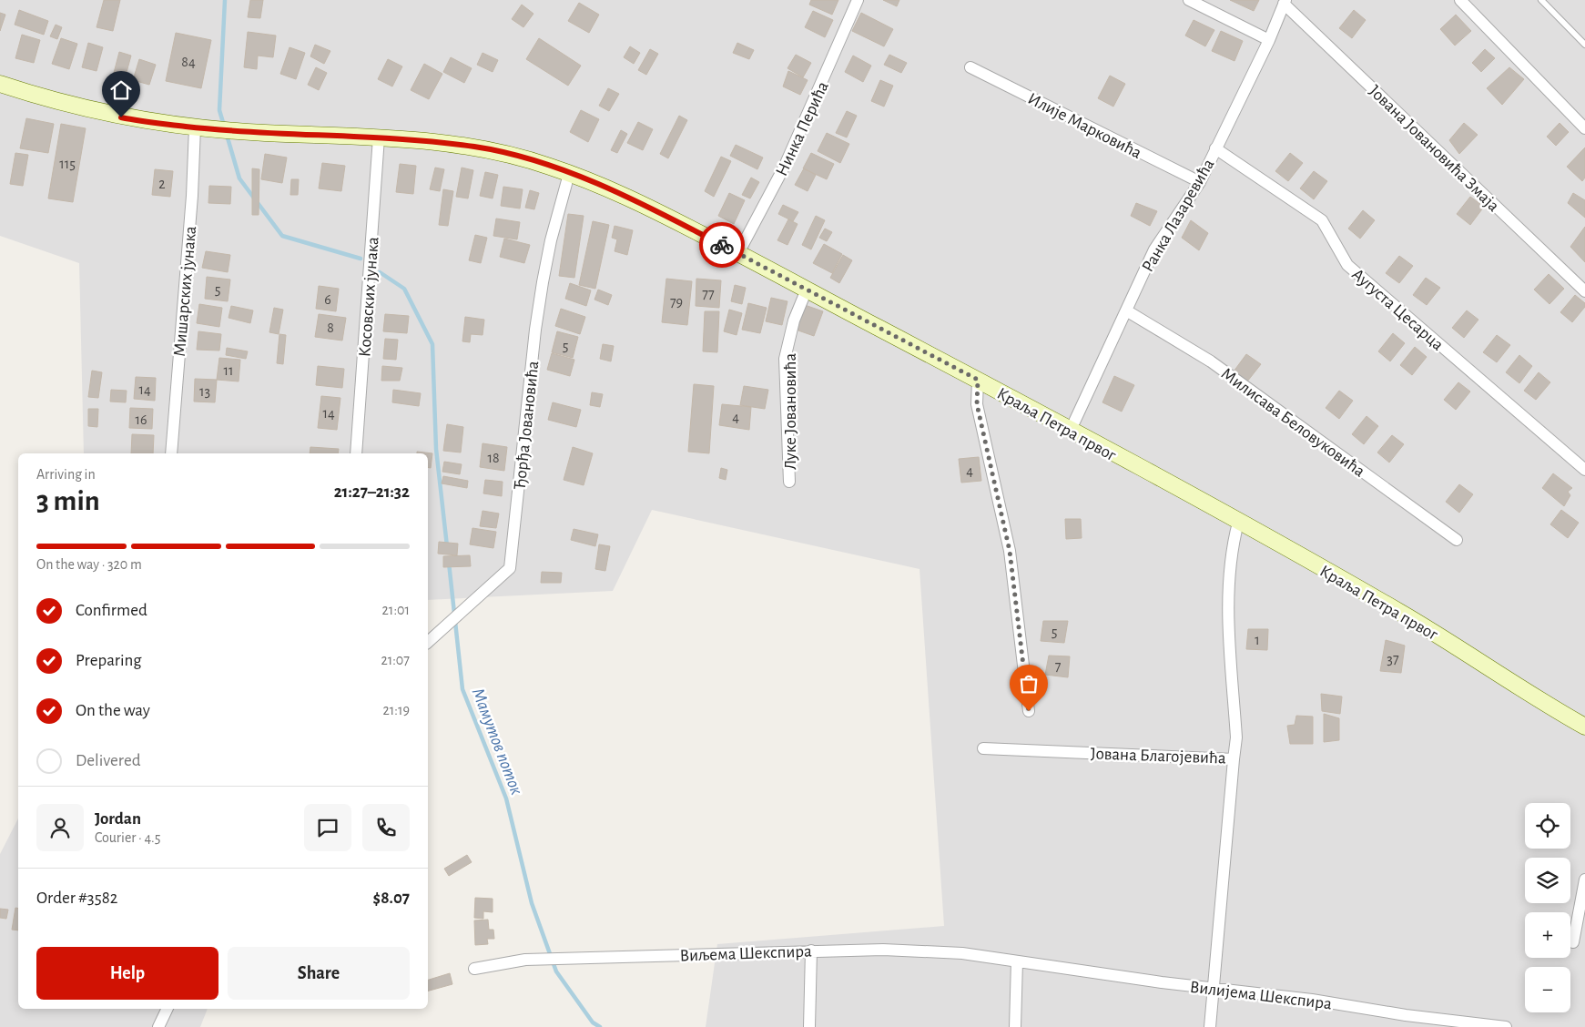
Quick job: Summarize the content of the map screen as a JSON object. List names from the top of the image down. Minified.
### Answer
{"streets":{"street":["Илије Марковића","Нинка Перића","Јована Јовановића Змаја","Ранка Лазаревића","Мишарских јунака","Косовских јунака","Аугуста Цесарца","Луке Јовановића","Милисава Беловуковића","Краља Петра првог","Ђорђа Јовановића","Јована Благојевића","Виљема Шекспира","Вилијема Шекспира"]},"crossings":[["Илије Марковића","Ранка Лазаревића"],["Нинка Перића","Краља Петра првог"],["Јована Јовановића Змаја","Ранка Лазаревића"],["Ранка Лазаревића","Аугуста Цесарца"],["Ранка Лазаревића","Милисава Беловуковића"],["Ранка Лазаревића","Краља Петра првог"],["Мишарских јунака","Краља Петра првог"],["Косовских јунака","Краља Петра првог"],["Луке Јовановића","Краља Петра првог"],["Краља Петра првог","Ђорђа Јовановића"],["Краља Петра првог","Јована Благојевића"],["Виљема Шекспира","Вилијема Шекспира"]],"water":["Мамутов поток"],"house_numbers":["84","115","2","5","77","6","79","8","5","11","14","13","14","4","16","18","4","5","1","37","7"],"page":{"heading":["3 min","Arriving in","21:27–21:32"],"panel":["Jordan","Courier · 4.5","Order #3582","$8.07"],"bar":"On the way · 320 m","list":[["Confirmed","21:01"],["Preparing","21:07"],["On the way","21:19"],"Delivered"],"map_buttons":["+","−"],"buttons":["Help","Share"]}}
